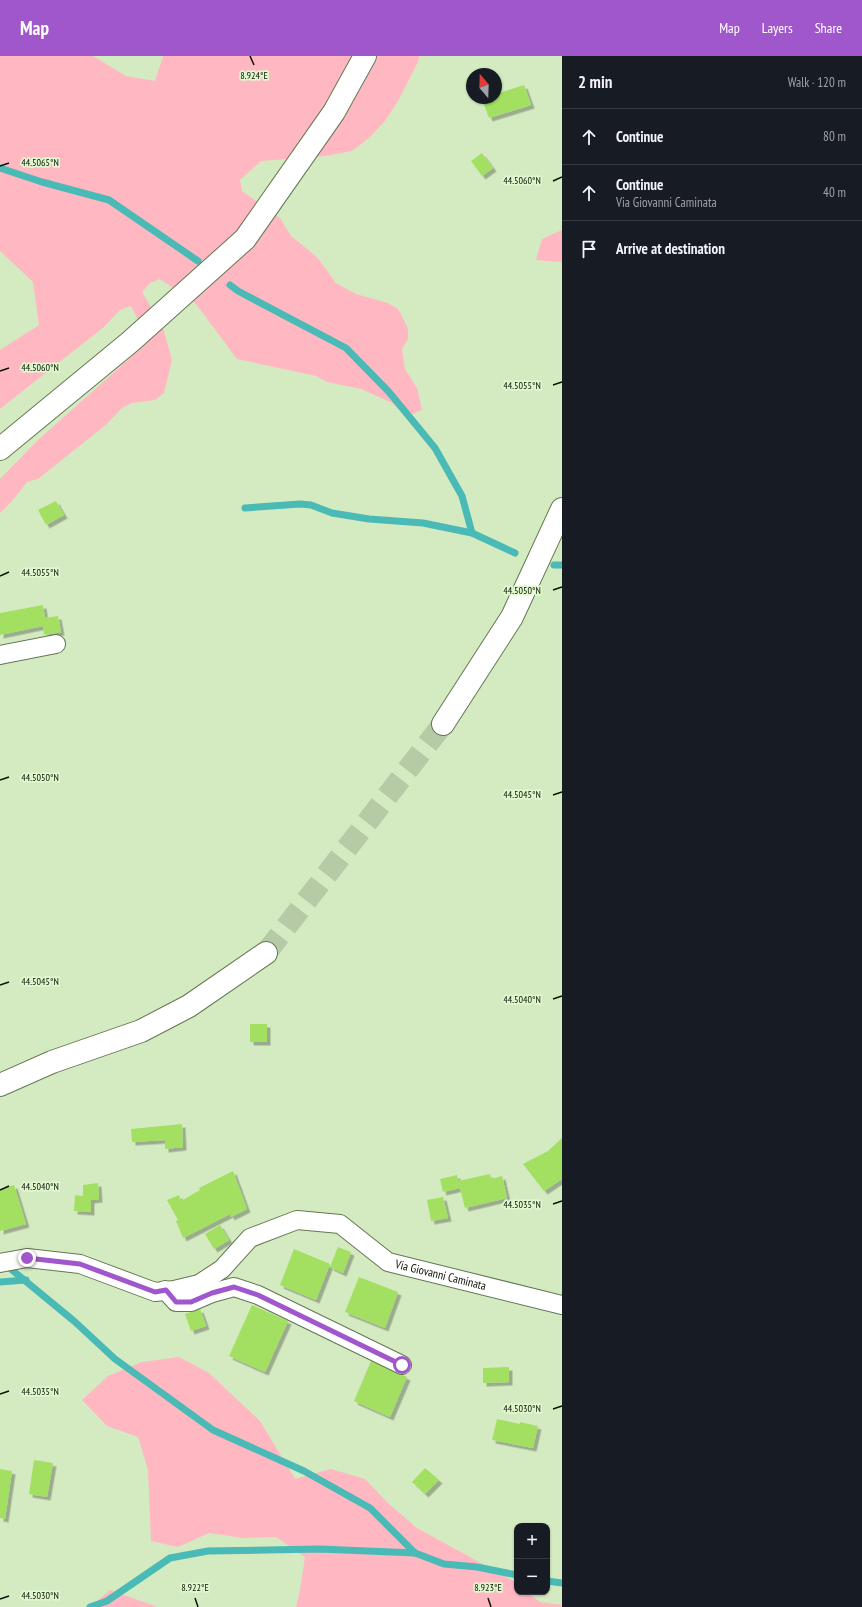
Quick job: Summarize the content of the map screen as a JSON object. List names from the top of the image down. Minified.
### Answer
{"streets":{"street":["Via Giovanni Caminata"]},"north":"top","page":{"header":"Map","nav":["Map","Layers","Share"],"heading":["2 min","Walk · 120 m"],"list":[["Continue","80 m"],["Continue","Via Giovanni Caminata","40 m"],"Arrive at destination"],"map_buttons":["+","−"]},"coordinates":["8.924°E","44.5065°N","44.5060°N","44.5055°N","44.5050°N","44.5045°N","44.5040°N","44.5035°N","44.5030°N","8.922°E","8.923°E"]}
